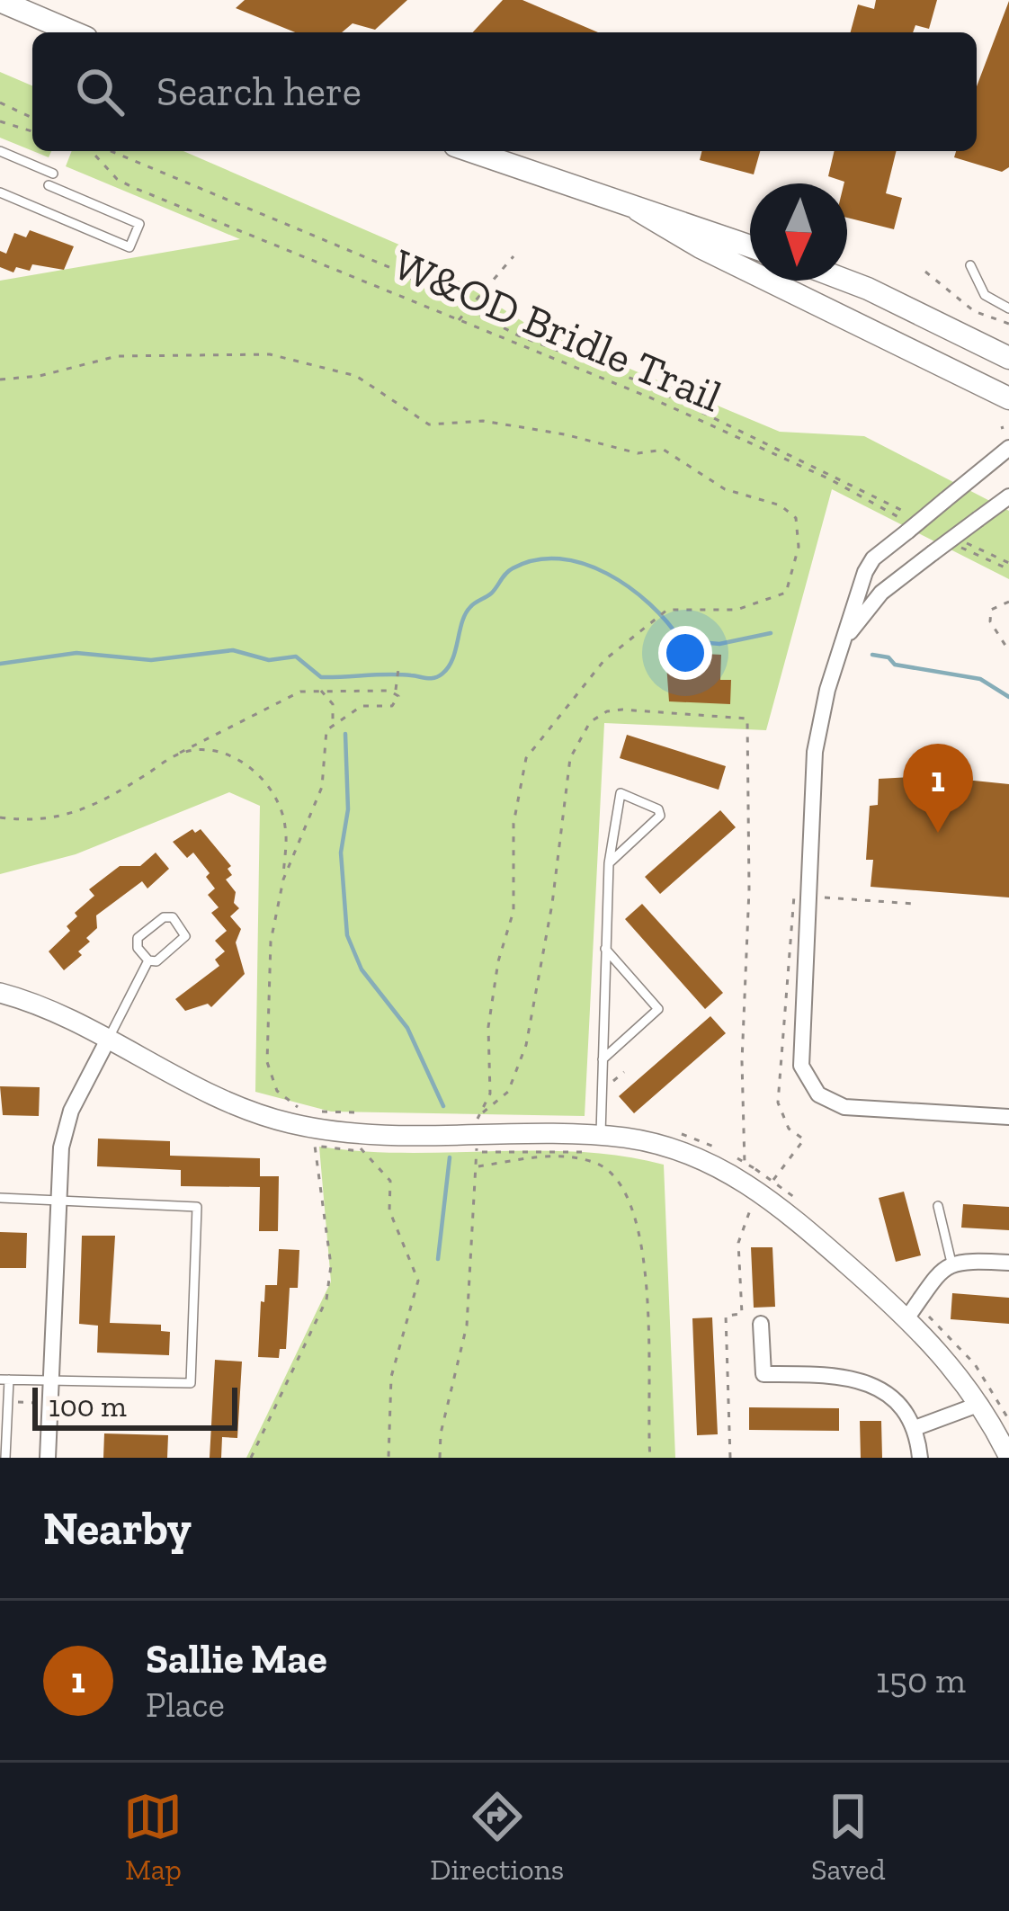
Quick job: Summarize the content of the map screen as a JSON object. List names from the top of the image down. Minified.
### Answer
{"streets":{"path":["W&OD Bridle Trail"]},"scale_bar":"100 m","north":"bottom","page":{"search":"Search here","pins":"1","scale":"100 m","heading":"Nearby","list":[{"mark":"1","name":"Sallie Mae","note":"Place","value":"150 m"}],"nav":["Map","Directions","Saved"]}}
